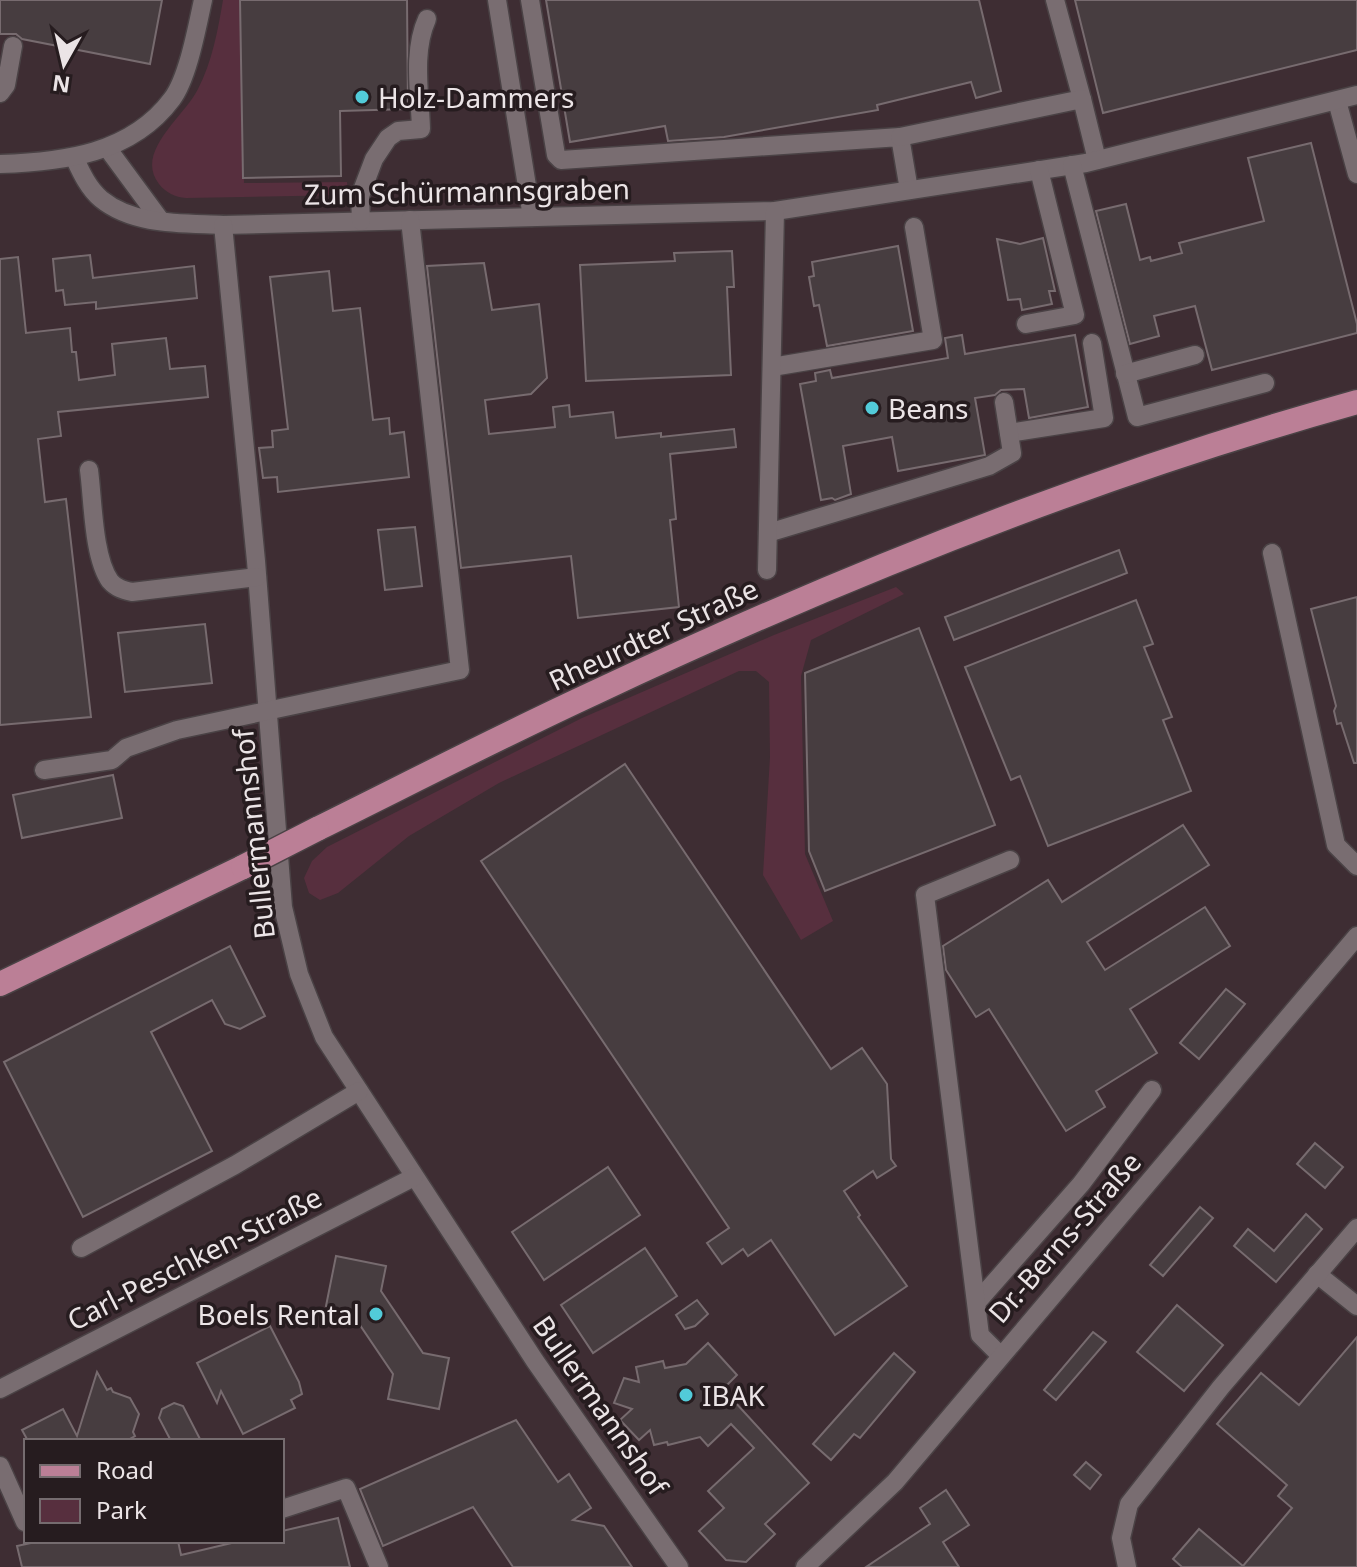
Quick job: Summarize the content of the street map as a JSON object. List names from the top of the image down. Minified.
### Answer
{"streets":{"main road":["Rheurdter Straße"],"street":["Zum Schürmannsgraben","Bullermannshof","Dr.-Berns-Straße","Carl-Peschken-Straße"]},"crossings":[["Zum Schürmannsgraben","Bullermannshof"],["Bullermannshof","Carl-Peschken-Straße"]],"places":["Holz-Dammers","Beans","Boels Rental","IBAK"],"legend":["Road","Park"],"north":"bottom"}
